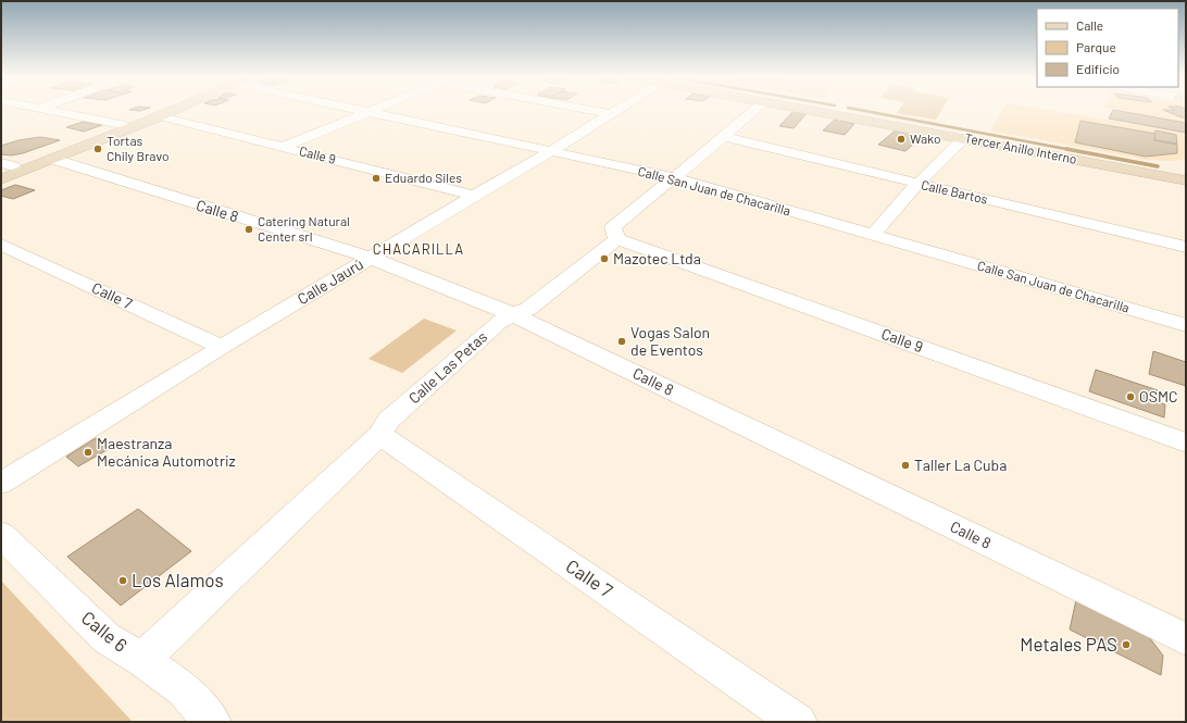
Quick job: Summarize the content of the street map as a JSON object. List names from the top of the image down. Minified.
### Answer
{"streets":{"main road":["Tercer Anillo Interno"],"street":["Calle 9","Calle San Juan de Chacarilla","Calle Bartos","Calle 8","Calle Jaurú","Calle 7","Calle Las Petas","Calle 6"]},"crossings":[["Calle 9","Calle Jaurú"],["Calle 9","Calle Las Petas"],["Calle San Juan de Chacarilla","Calle Jaurú"],["Calle 8","Calle Jaurú"],["Calle 8","Calle Las Petas"],["Calle Jaurú","Calle 7"],["Calle 7","Calle Las Petas"],["Calle Las Petas","Calle 6"]],"districts":["CHACARILLA"],"places":["Wako","Tortas Chily Bravo","Eduardo Siles","Catering Natural Center srl","Mazotec Ltda","Vogas Salon de Eventos","OSMC","Maestranza Mecánica Automotriz","Taller La Cuba","Los Alamos","Metales PAS"],"legend":["Calle","Parque","Edificio"]}
